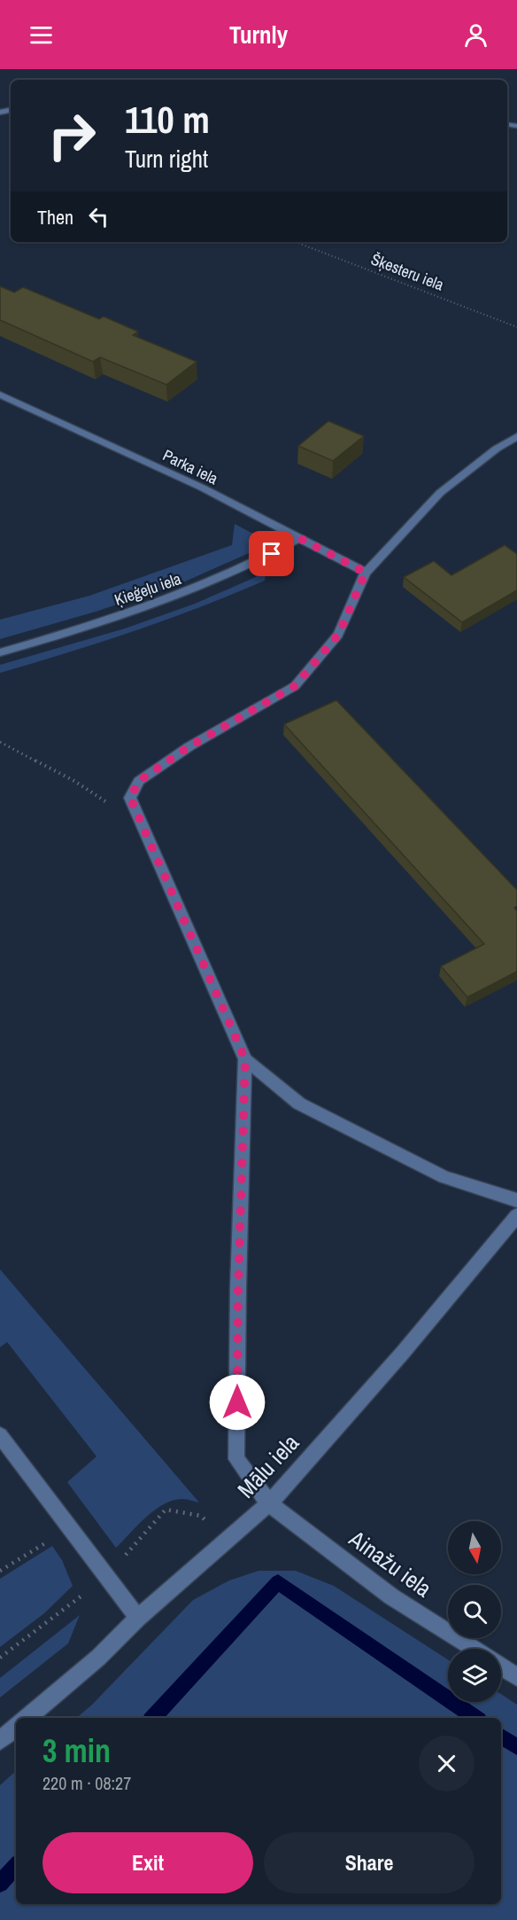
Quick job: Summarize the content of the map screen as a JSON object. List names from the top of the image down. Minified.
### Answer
{"streets":{"street":["Parka iela","Ķieģeļu iela","Mālu iela","Ainažu iela"],"path":["Šķesteru iela"]},"crossings":[["Parka iela","Ķieģeļu iela"],["Mālu iela","Ainažu iela"]],"north":"bottom","page":{"header":"Turnly","turn":["110 m","Turn right"],"then":"Then","heading":["3 min","220 m · 08:27"],"buttons":["Exit","Share"]}}
